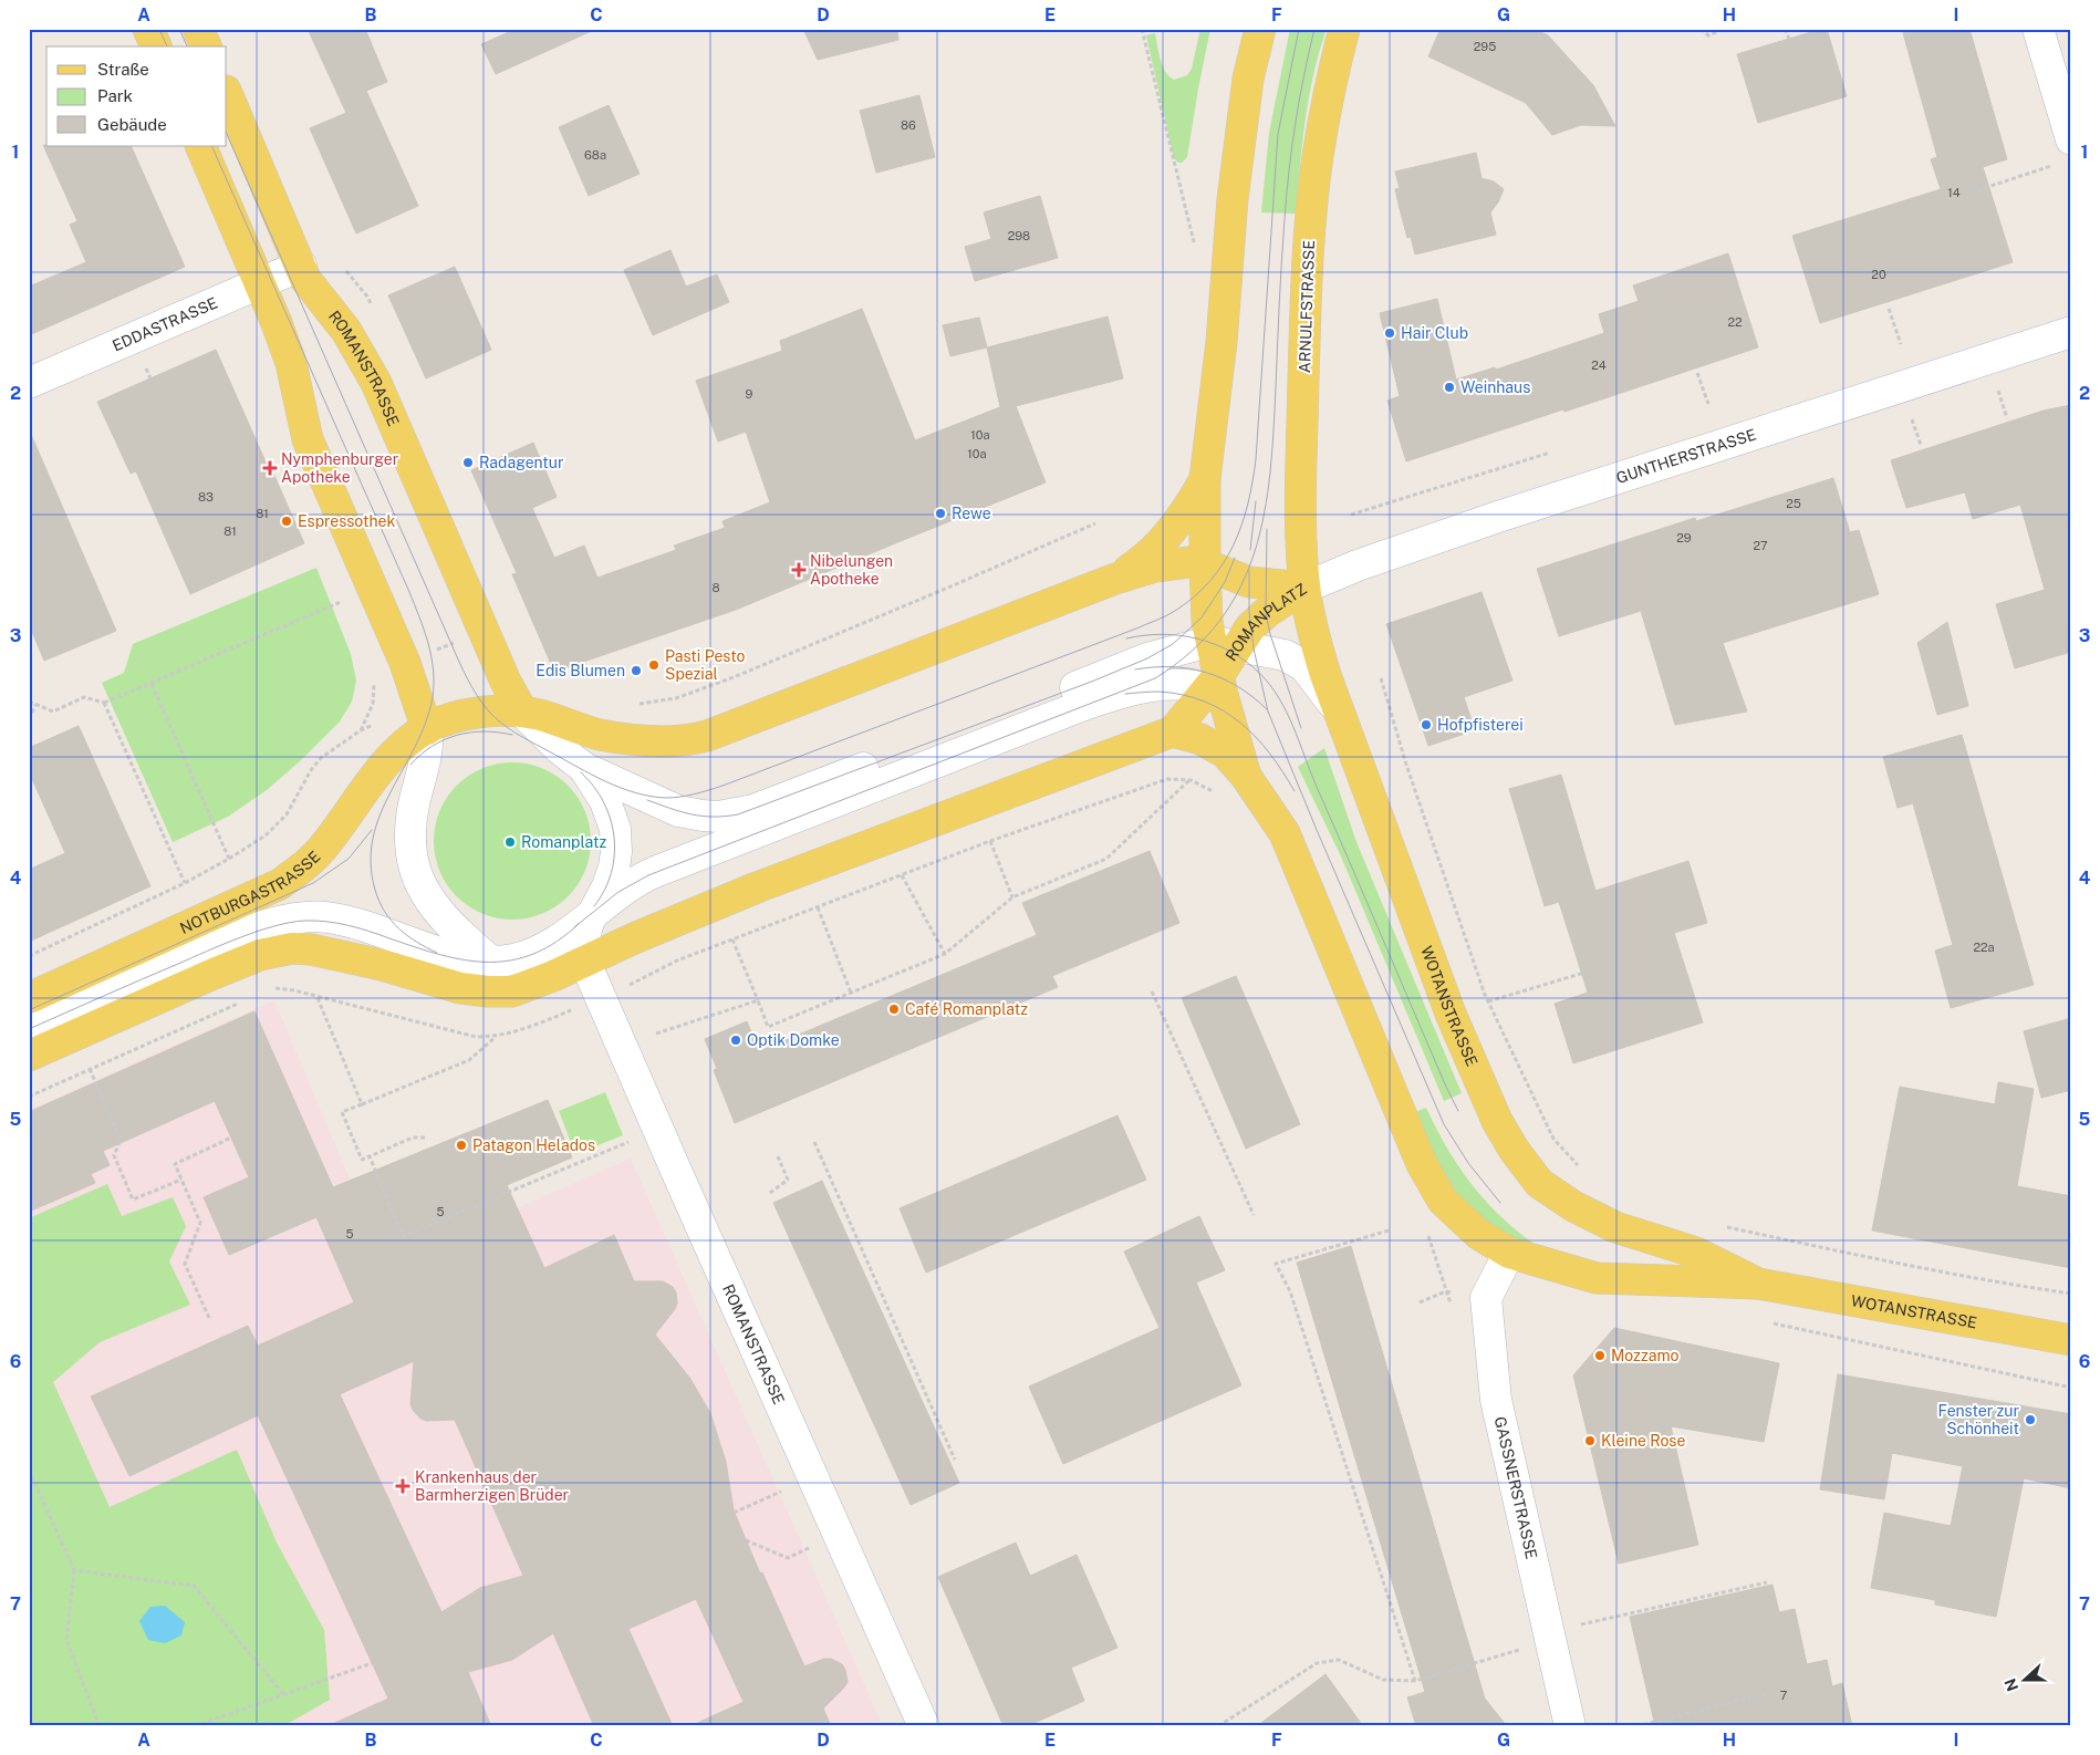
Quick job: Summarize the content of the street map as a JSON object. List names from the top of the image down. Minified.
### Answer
{"streets":{"main road":["ARNULFSTRASSE","ROMANSTRASSE","ROMANPLATZ","NOTBURGASTRASSE","WOTANSTRASSE"],"street":["EDDASTRASSE","GUNTHERSTRASSE","GASSNERSTRASSE"]},"crossings":[["ARNULFSTRASSE","GUNTHERSTRASSE"],["ARNULFSTRASSE","ROMANPLATZ"],["ARNULFSTRASSE","WOTANSTRASSE"],["EDDASTRASSE","ROMANSTRASSE"],["ROMANSTRASSE","ROMANPLATZ"],["GUNTHERSTRASSE","ROMANPLATZ"],["GUNTHERSTRASSE","WOTANSTRASSE"],["ROMANPLATZ","NOTBURGASTRASSE"],["ROMANPLATZ","WOTANSTRASSE"],["WOTANSTRASSE","GASSNERSTRASSE"]],"places":{"other":["Hair Club","Weinhaus","Radagentur","Rewe","Espressothek","Pasti Pesto Spezial","Edis Blumen","Hofpfisterei","Romanplatz","Café Romanplatz","Optik Domke","Patagon Helados","Mozzamo","Fenster zur Schönheit","Kleine Rose"],"health":["Nymphenburger Apotheke","Nibelungen Apotheke","Krankenhaus der Barmherzigen Brüder"]},"house_numbers":["295","86","68a","14","298","20","22","24","9","10a","10a","83","25","81","81","29","27","8","22a","5","5","7"],"legend":["Straße","Park","Gebäude"],"north":"left","grid":{"columns":["A","B","C","D","E","F","G","H","I"],"rows":["1","2","3","4","5","6","7"]}}
